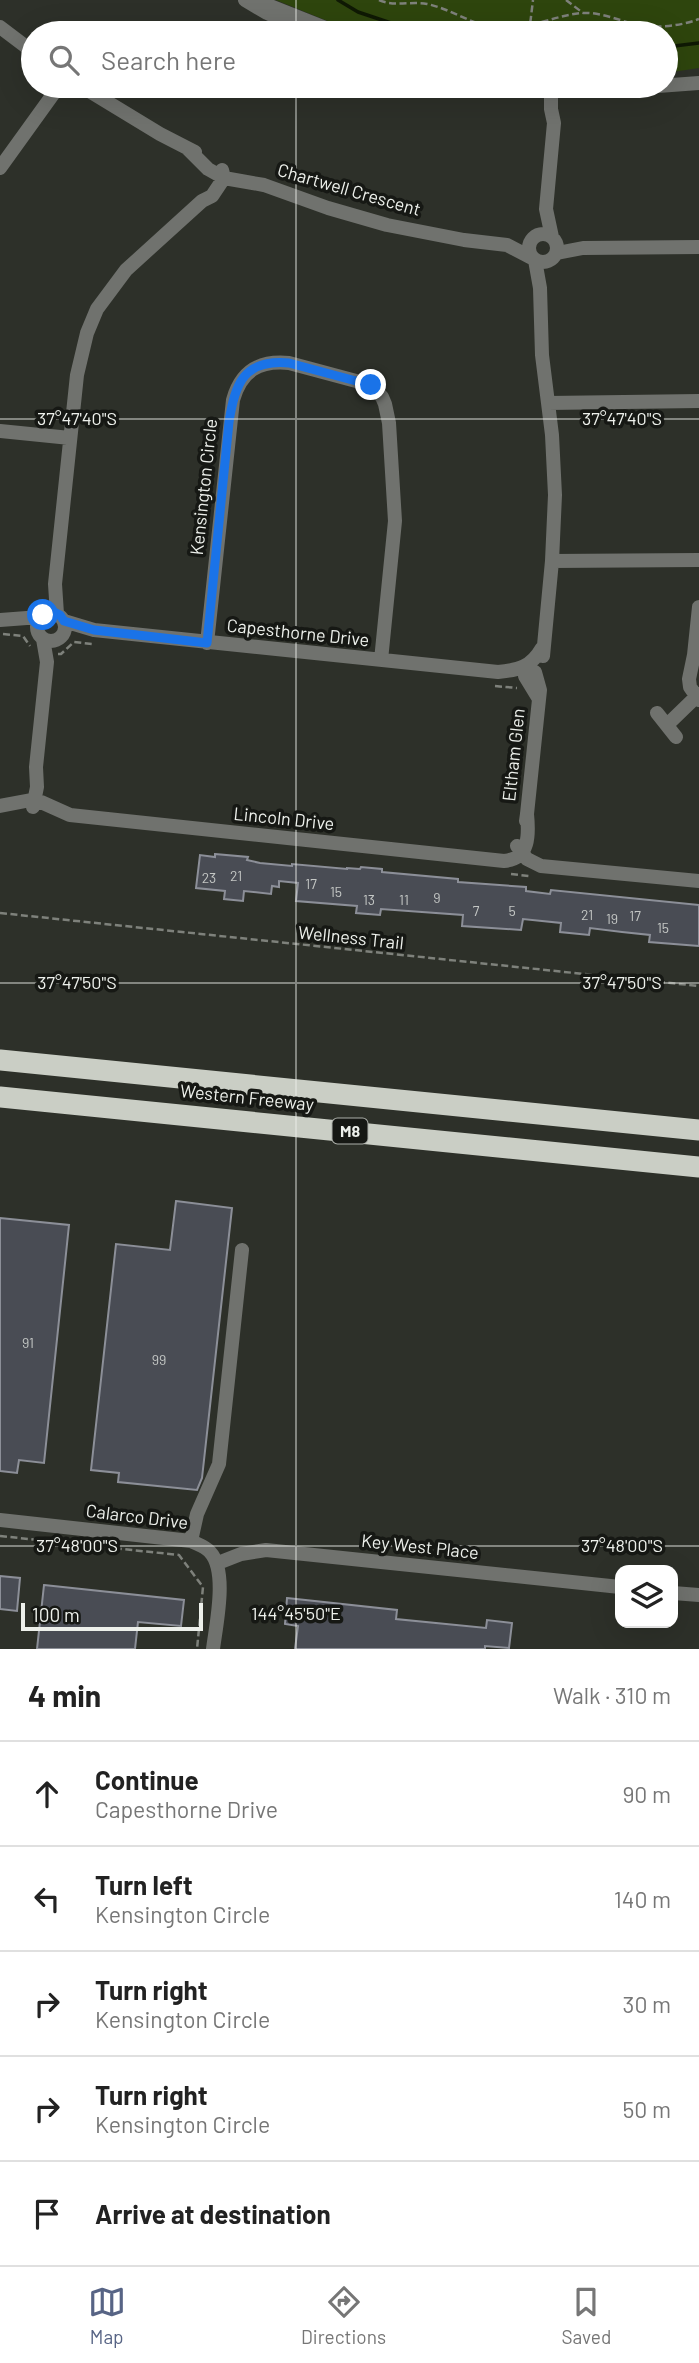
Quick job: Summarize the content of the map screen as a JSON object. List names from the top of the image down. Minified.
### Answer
{"streets":{"highway":["Western Freeway","M8"],"street":["Chartwell Crescent","Kensington Circle","Capesthorne Drive","Eltham Glen","Lincoln Drive","Calarco Drive","Key West Place"],"path":["Wellness Trail"]},"crossings":[["Kensington Circle","Capesthorne Drive"],["Capesthorne Drive","Eltham Glen"],["Eltham Glen","Lincoln Drive"],["Calarco Drive","Key West Place"]],"house_numbers":["21","23","17","15","9","13","11","7","5","21","17","19","15","91","99"],"scale_bar":"100 m","page":{"search":"Search here","scale":"100 m","heading":["4 min","Walk · 310 m"],"list":[["Continue","Capesthorne Drive","90 m"],["Turn left","Kensington Circle","140 m"],["Turn right","Kensington Circle","30 m"],["Turn right","Kensington Circle","50 m"],"Arrive at destination"],"nav":["Map","Directions","Saved"]},"coordinates":["37°47'40\"S","37°47'50\"S","37°48'00\"S","144°45'50\"E"]}
